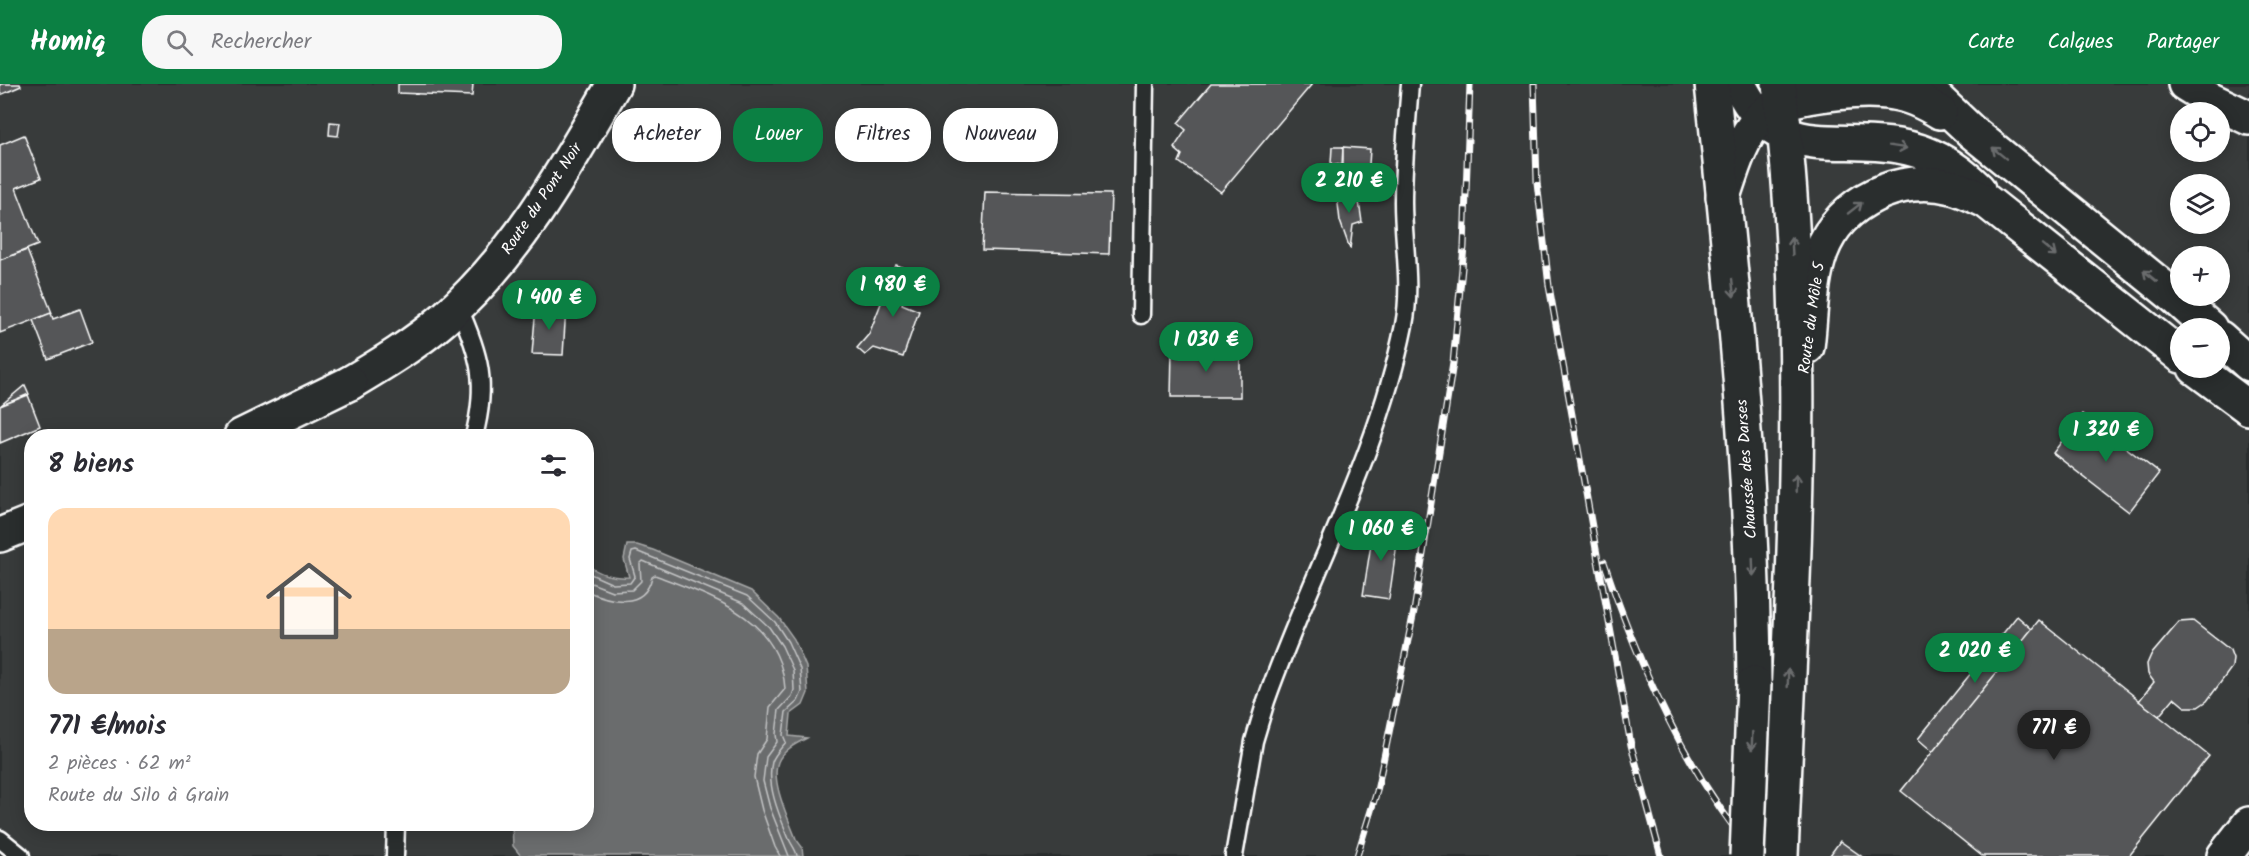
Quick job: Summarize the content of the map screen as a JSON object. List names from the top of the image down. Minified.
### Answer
{"streets":{"street":["Route du Pont Noir","Route du Môle 5","Chaussée des Darses"]},"page":{"header":"Homiq","search":"Rechercher","nav":["Carte","Calques","Partager"],"map_buttons":["+","−"],"chip":["Acheter","Louer","Filtres","Nouveau"],"price":["2 210 €","1 980 €","1 400 €","1 030 €","1 320 €","1 060 €","2 020 €","771 €"],"heading":"8 biens","list":[{"name":"771 €/mois","note":"2 pièces · 62 m² · Route du Silo à Grain"}]}}
